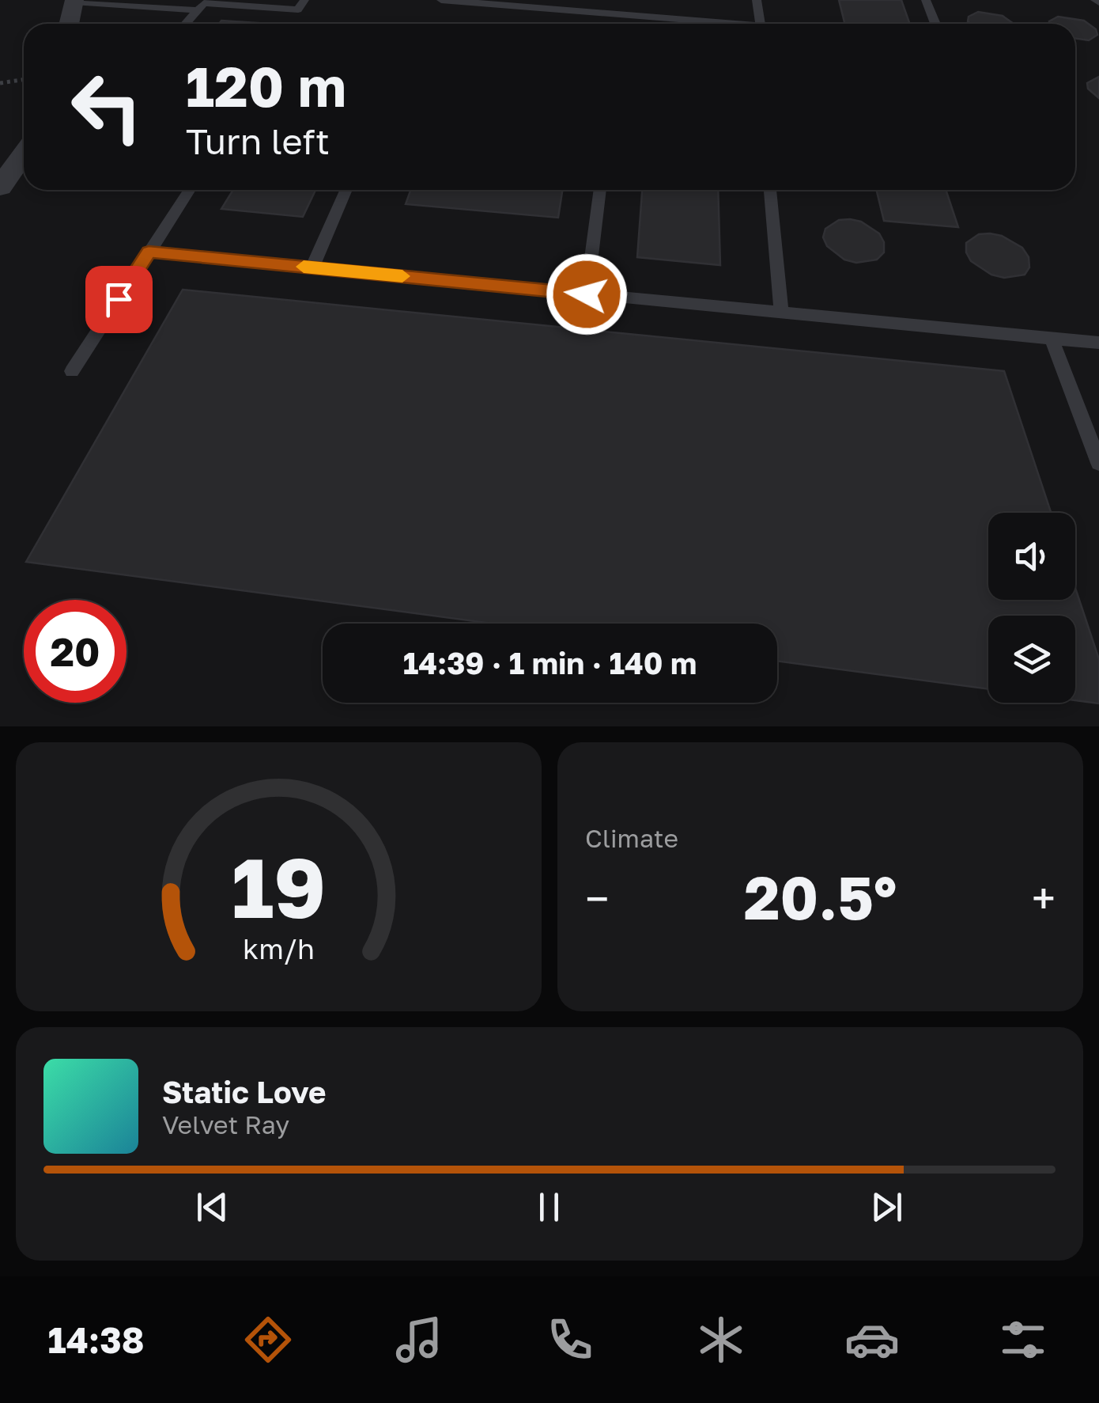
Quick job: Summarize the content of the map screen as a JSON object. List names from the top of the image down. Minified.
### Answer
{"page":{"turn":["120 m","Turn left"],"limit":"20","trip":"14:39 · 1 min · 140 m","tile":"Climate","heat":["−","20.5°","+"],"song":["Static Love","Velvet Ray"],"tabs":"14:38","gauge":["19","km/h"]}}
